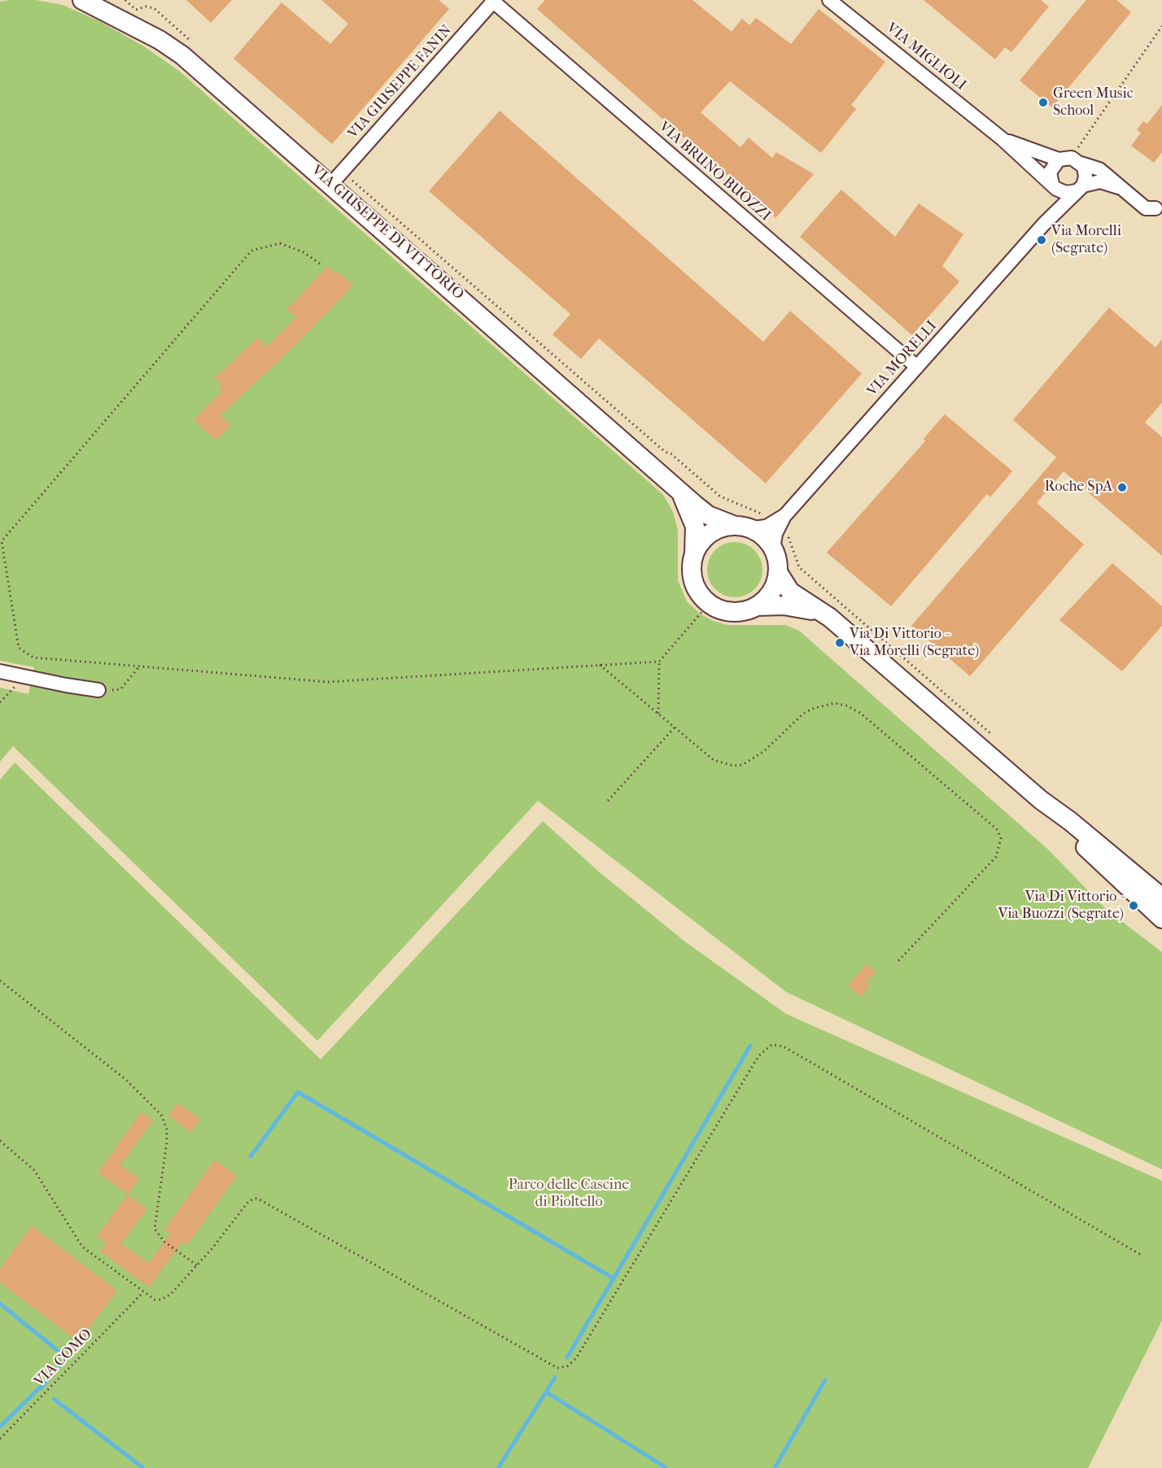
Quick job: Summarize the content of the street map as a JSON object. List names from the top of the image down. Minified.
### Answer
{"streets":{"main road":["VIA GIUSEPPE DI VITTORIO"],"street":["VIA MIGLIOLI","VIA GIUSEPPE FANIN","VIA BRUNO BUOZZI","VIA MORELLI"],"path":["VIA COMO"]},"crossings":[["VIA GIUSEPPE FANIN","VIA BRUNO BUOZZI"],["VIA GIUSEPPE FANIN","VIA GIUSEPPE DI VITTORIO"],["VIA BRUNO BUOZZI","VIA MORELLI"],["VIA GIUSEPPE DI VITTORIO","VIA MORELLI"]],"parks":["Parco delle Cascine di Pioltello"],"places":["Green Music School","Via Morelli (Segrate)","Roche SpA","Via Di Vittorio - Via Morelli (Segrate)","Via Di Vittorio - Via Buozzi (Segrate)"]}
